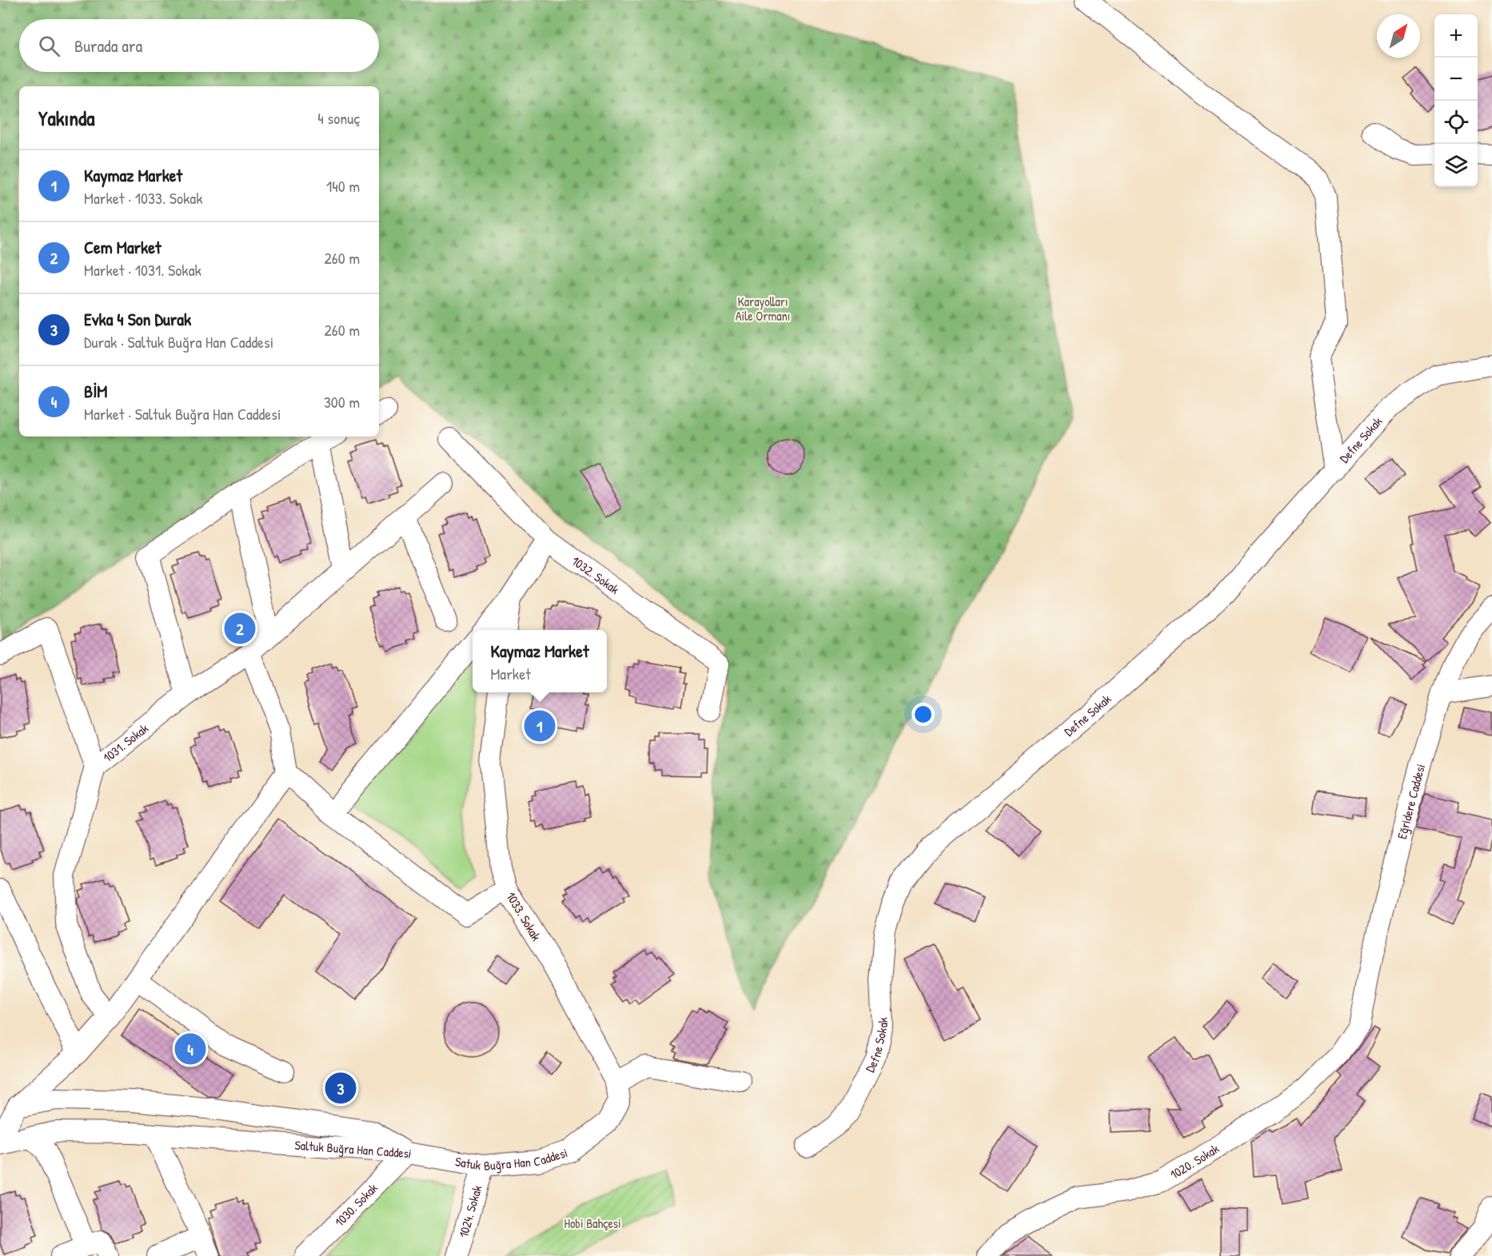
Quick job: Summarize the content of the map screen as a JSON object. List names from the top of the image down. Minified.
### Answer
{"streets":{"street":["Defne Sokak","1032. Sokak","1031. Sokak","Eğridere Caddesi","1033. Sokak","Saltuk Buğra Han Caddesi","Satuk Buğra Han Caddesi","1020. Sokak","1030. Sokak","1024. Sokak"]},"crossings":[["Eğridere Caddesi","1020. Sokak"],["1033. Sokak","Satuk Buğra Han Caddesi"],["Saltuk Buğra Han Caddesi","Satuk Buğra Han Caddesi"],["Saltuk Buğra Han Caddesi","1030. Sokak"],["Satuk Buğra Han Caddesi","1030. Sokak"],["Satuk Buğra Han Caddesi","1024. Sokak"]],"parks":["Karayolları Aile Ormanı","Hobi Bahçesi"],"north":"top right","page":{"map_buttons":["+","−"],"search":"Burada ara","heading":["Yakında","4 sonuç"],"list":[{"mark":"1","name":"Kaymaz Market","note":"Market · 1033. Sokak","value":"140 m"},{"mark":"2","name":"Cem Market","note":"Market · 1031. Sokak","value":"260 m"},{"mark":"3","name":"Evka 4 Son Durak","note":"Durak · Saltuk Buğra Han Caddesi","value":"260 m"},{"mark":"4","name":"BİM","note":"Market · Saltuk Buğra Han Caddesi","value":"300 m"}],"pins":["2","1","4","3"],"popup":["Kaymaz Market","Market"]}}
